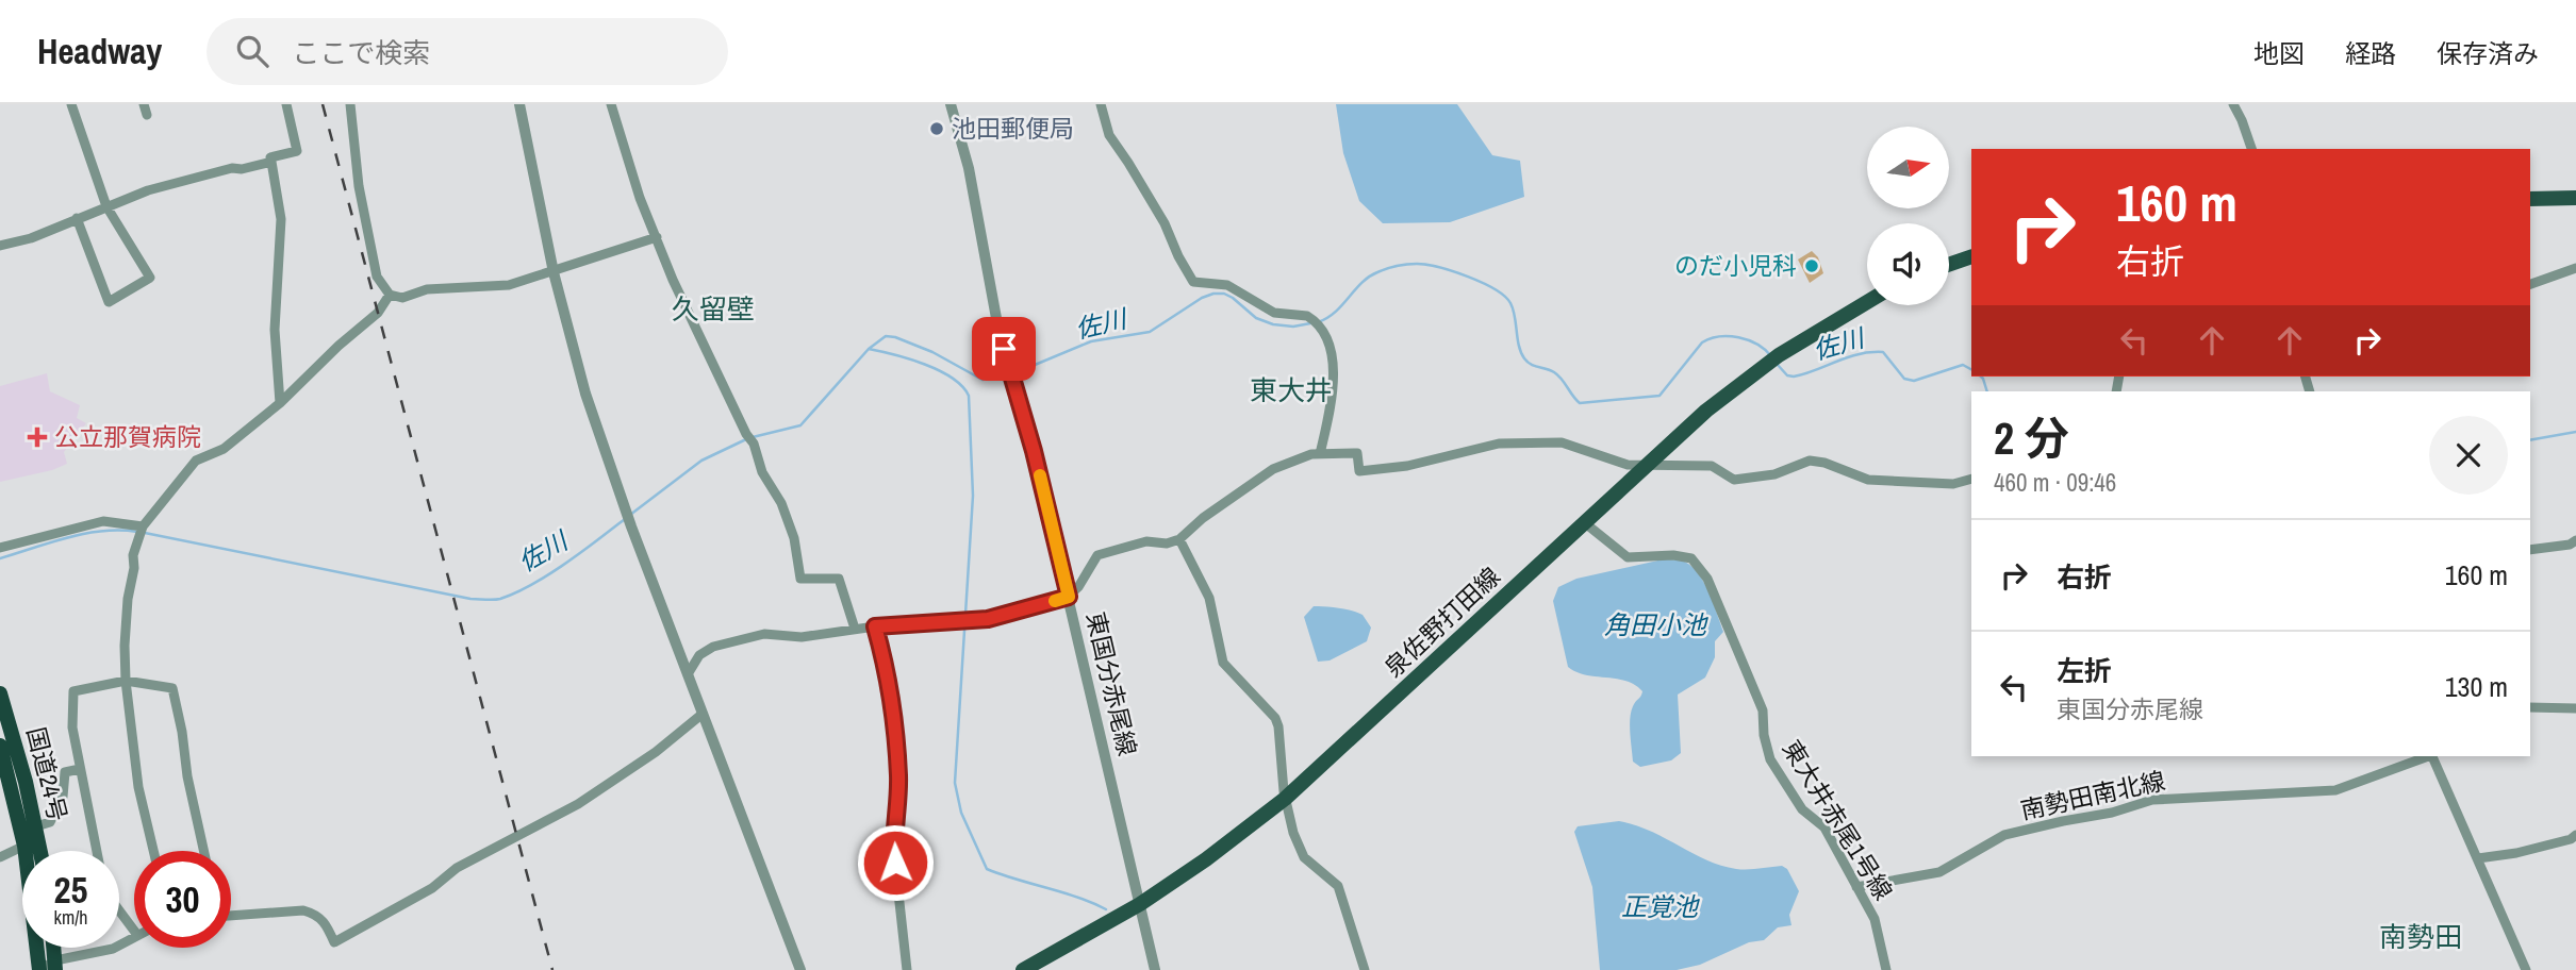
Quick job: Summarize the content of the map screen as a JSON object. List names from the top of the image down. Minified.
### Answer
{"streets":{"highway":["国道24号"],"main road":["泉佐野打田線"],"street":["東国分赤尾線","南勢田南北線","東大井赤尾1号線"]},"crossings":[["泉佐野打田線","東国分赤尾線"],["泉佐野打田線","東大井赤尾1号線"],["南勢田南北線","東大井赤尾1号線"]],"districts":["久留壁","東大井","南勢田"],"water":["佐川","角田小池","正覚池"],"places":{"other":["池田郵便局","のだ小児科"],"health":["公立那賀病院"]},"north":"right","page":{"header":"Headway","search":"ここで検索","nav":["地図","経路","保存済み"],"turn":["160 m","右折"],"heading":["2 分","460 m · 09:46"],"list":[{"name":"右折","value":"160 m"},{"name":"左折","note":"東国分赤尾線","value":"130 m"}],"speed":"25 km/h","limit":"30"}}
